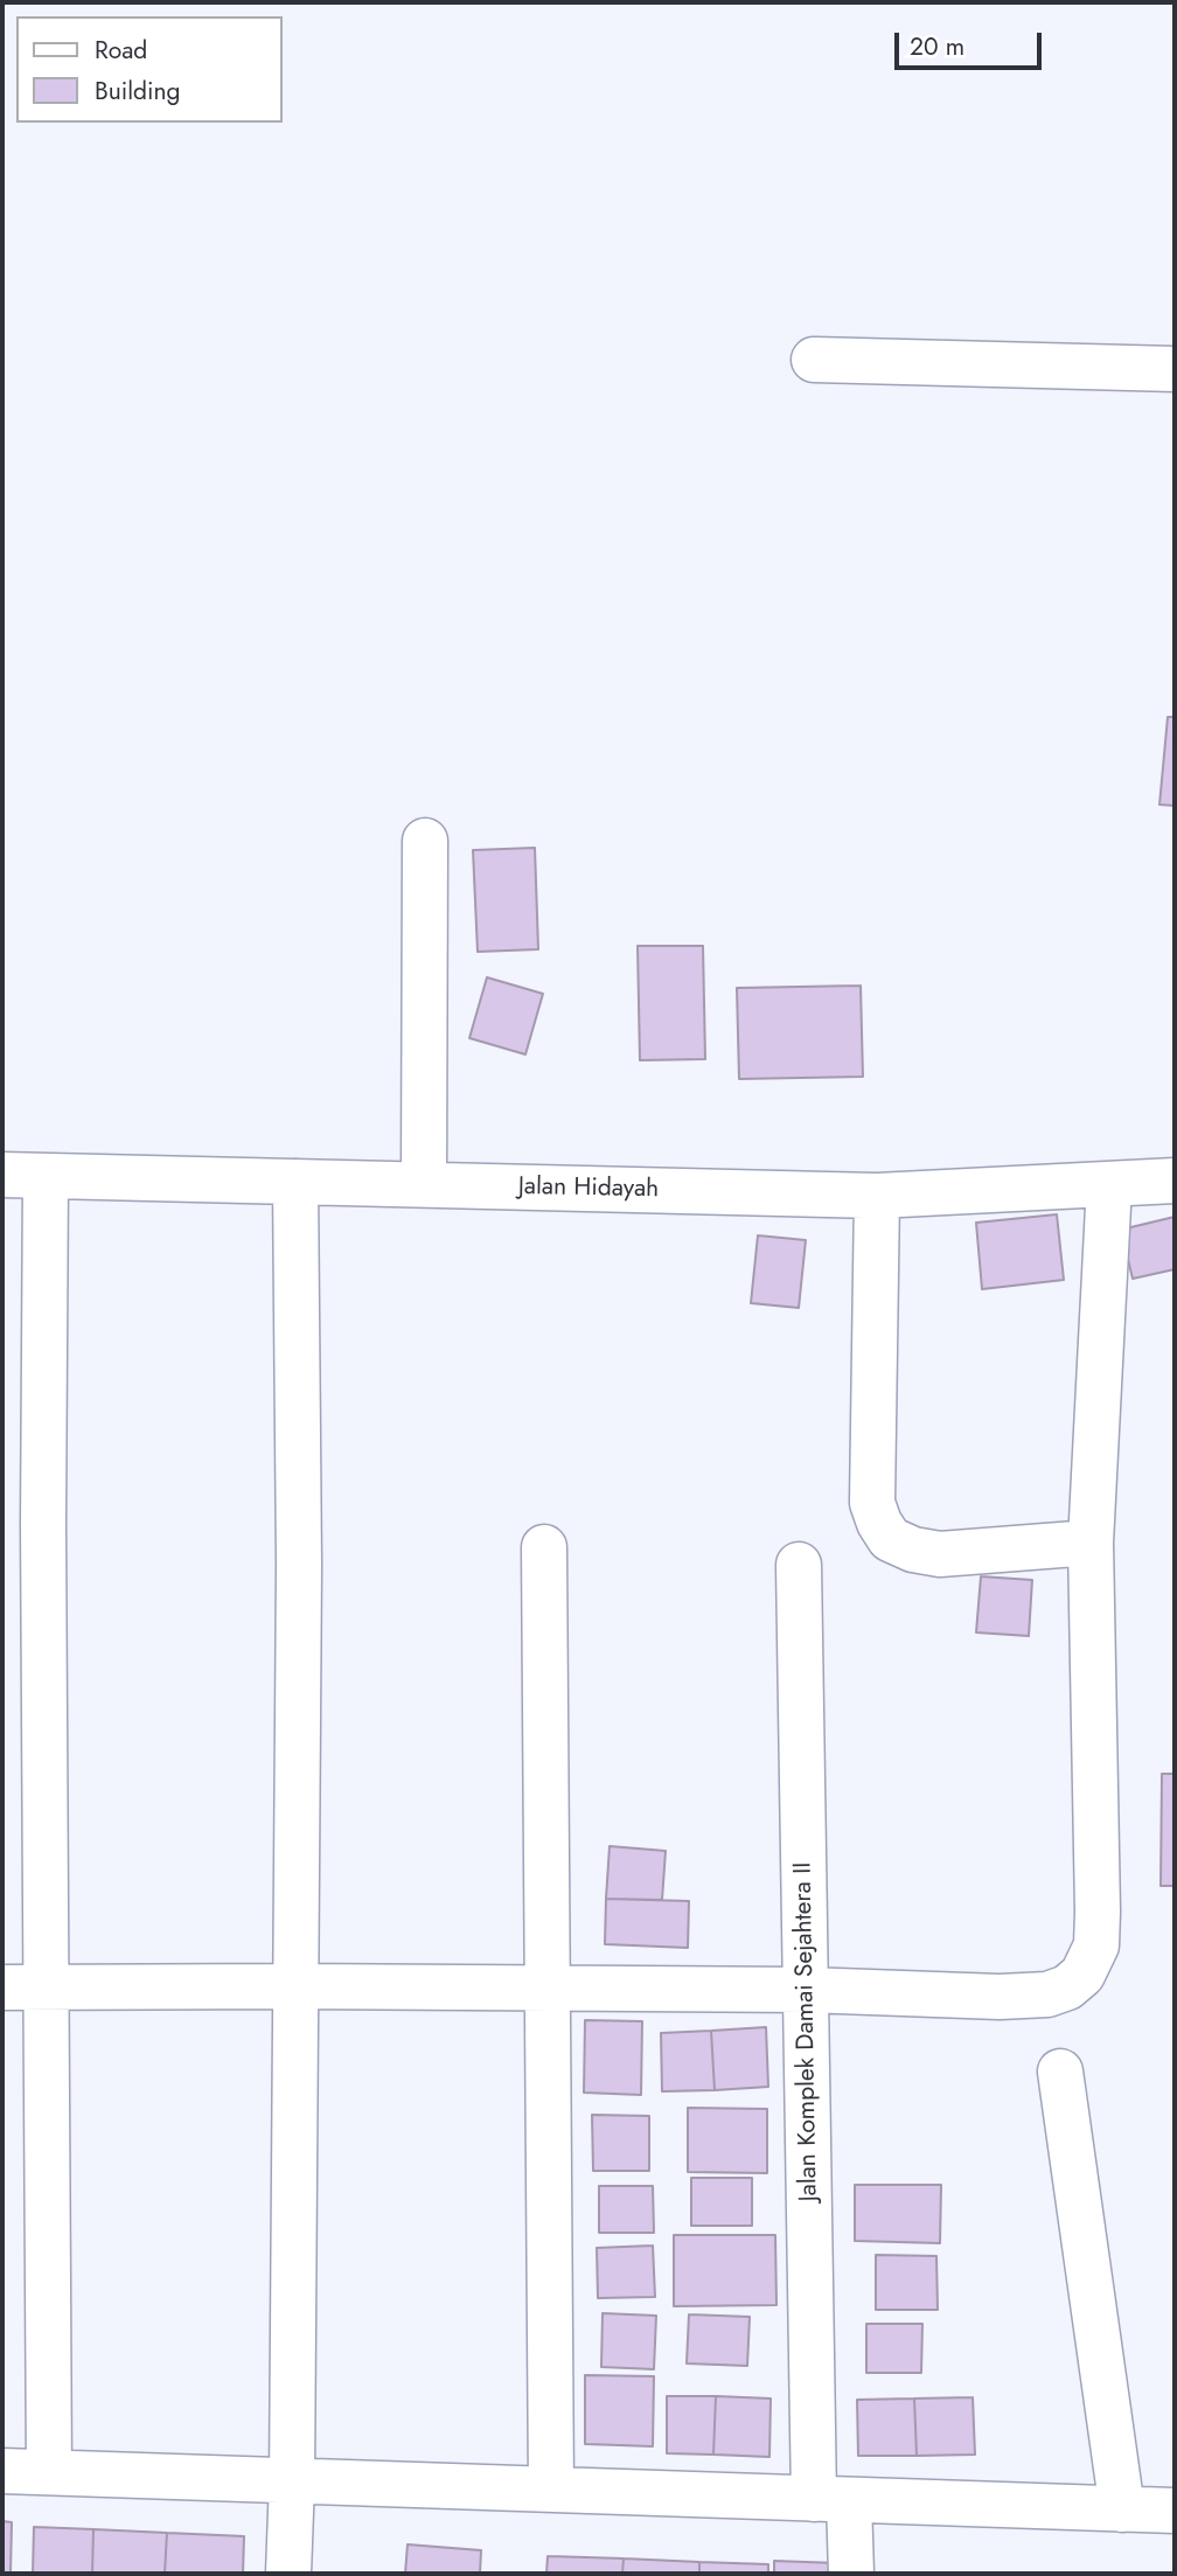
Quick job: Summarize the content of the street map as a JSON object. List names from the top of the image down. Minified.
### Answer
{"streets":{"street":["Jalan Hidayah","Jalan Komplek Damai Sejahtera II"]},"legend":["Road","Building"],"scale_bar":"20 m"}
